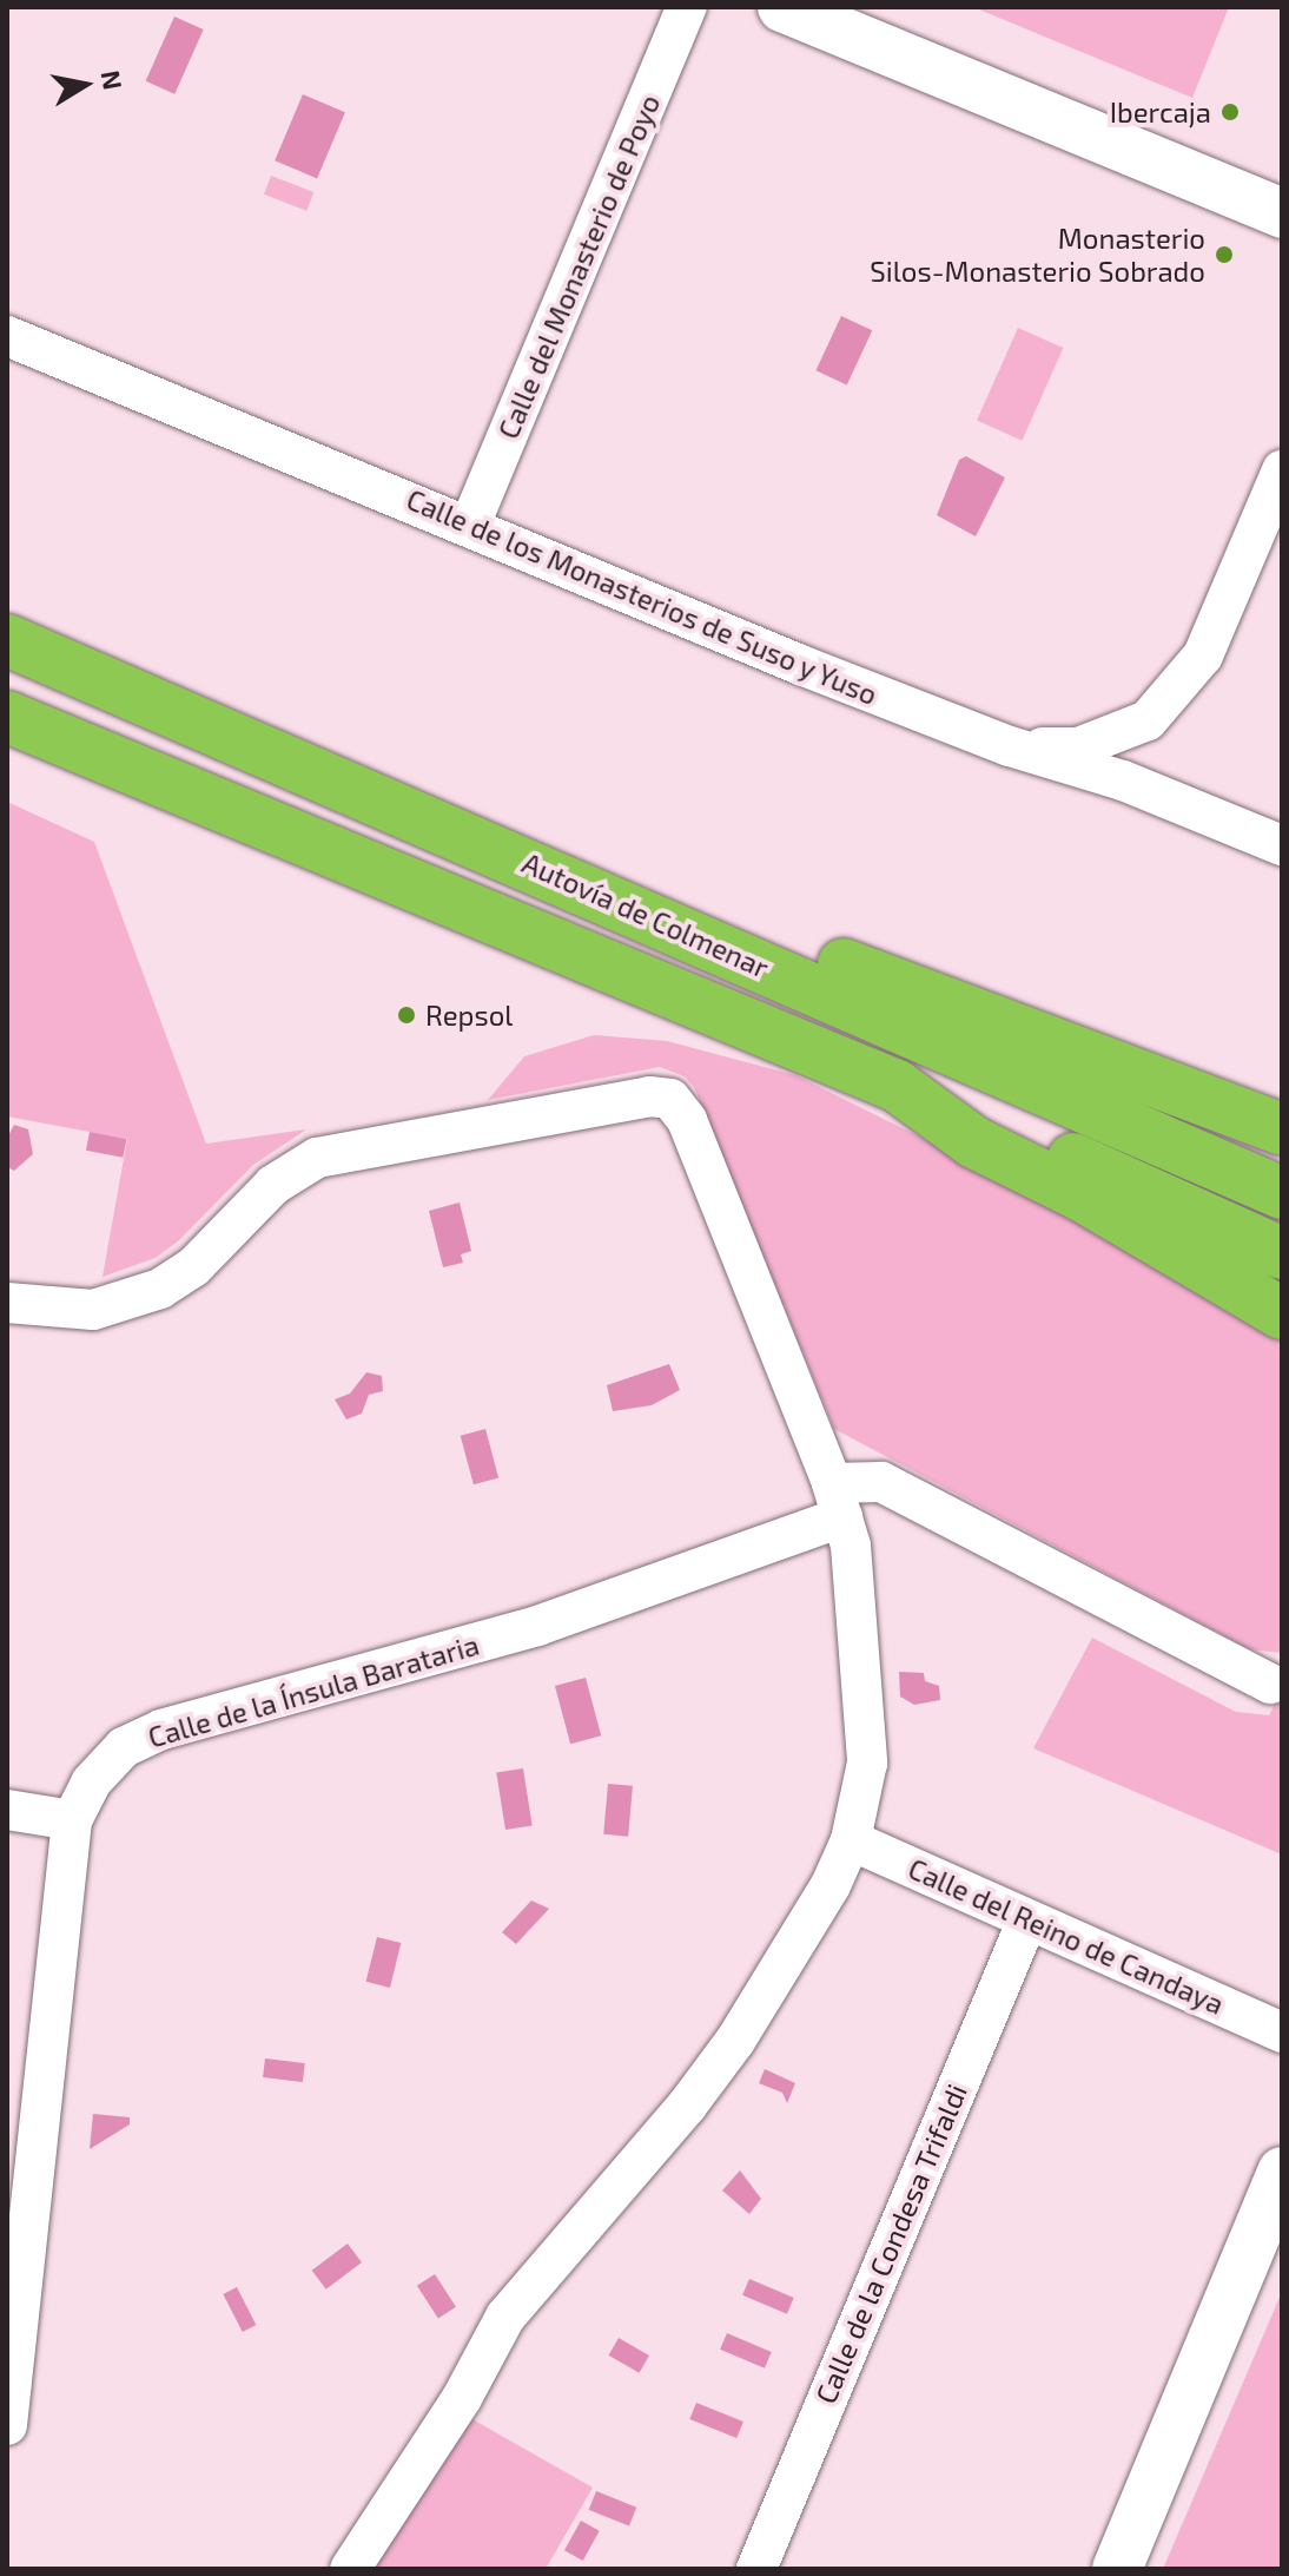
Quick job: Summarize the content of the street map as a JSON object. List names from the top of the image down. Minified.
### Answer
{"streets":{"highway":["Autovía de Colmenar"],"street":["Calle del Monasterio de Poyo","Calle de los Monasterios de Suso y Yuso","Calle de la Ínsula Barataria","Calle del Reino de Candaya","Calle de la Condesa Trifaldi"]},"crossings":[["Calle del Monasterio de Poyo","Calle de los Monasterios de Suso y Yuso"],["Calle del Reino de Candaya","Calle de la Condesa Trifaldi"]],"places":["Ibercaja","Monasterio Silos-Monasterio Sobrado","Repsol"],"north":"right"}
